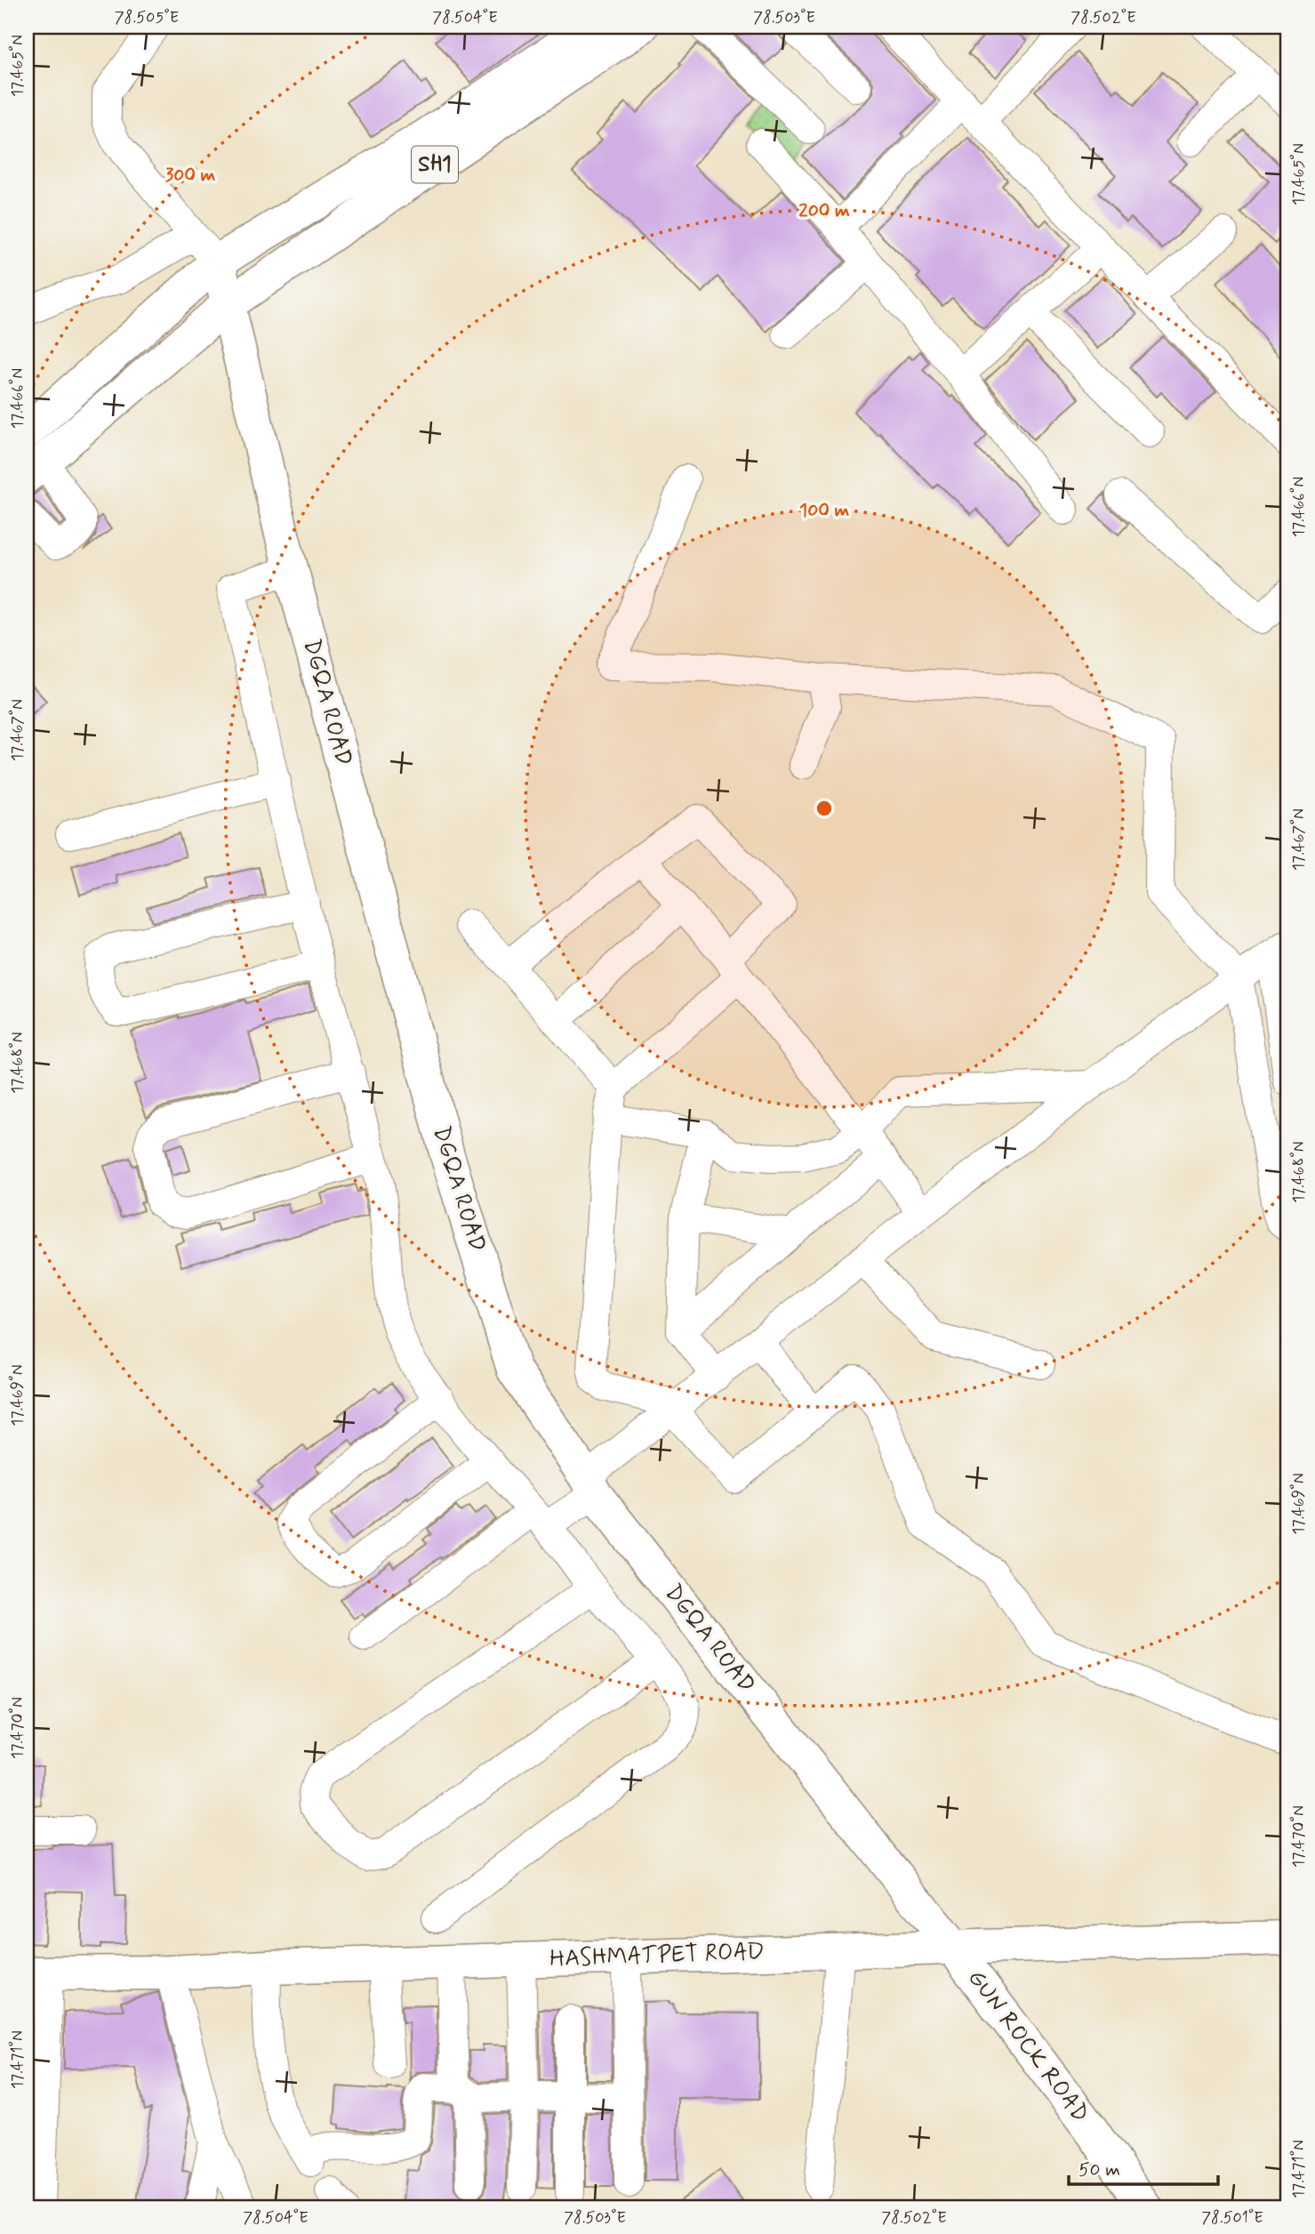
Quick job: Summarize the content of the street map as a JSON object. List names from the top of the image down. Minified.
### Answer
{"streets":{"main road":["SH1","DGQA ROAD","HASHMATPET ROAD","GUN ROCK ROAD"]},"crossings":[["SH1","DGQA ROAD"],["DGQA ROAD","HASHMATPET ROAD"],["DGQA ROAD","GUN ROCK ROAD"],["HASHMATPET ROAD","GUN ROCK ROAD"]],"scale_bar":"50 m","coordinates":["78.505°E","78.504°E","78.503°E","78.502°E","17.465°N","17.466°N","17.467°N","17.468°N","17.469°N","17.470°N","17.471°N","78.501°E"],"rings":["300 m","200 m","100 m"]}
